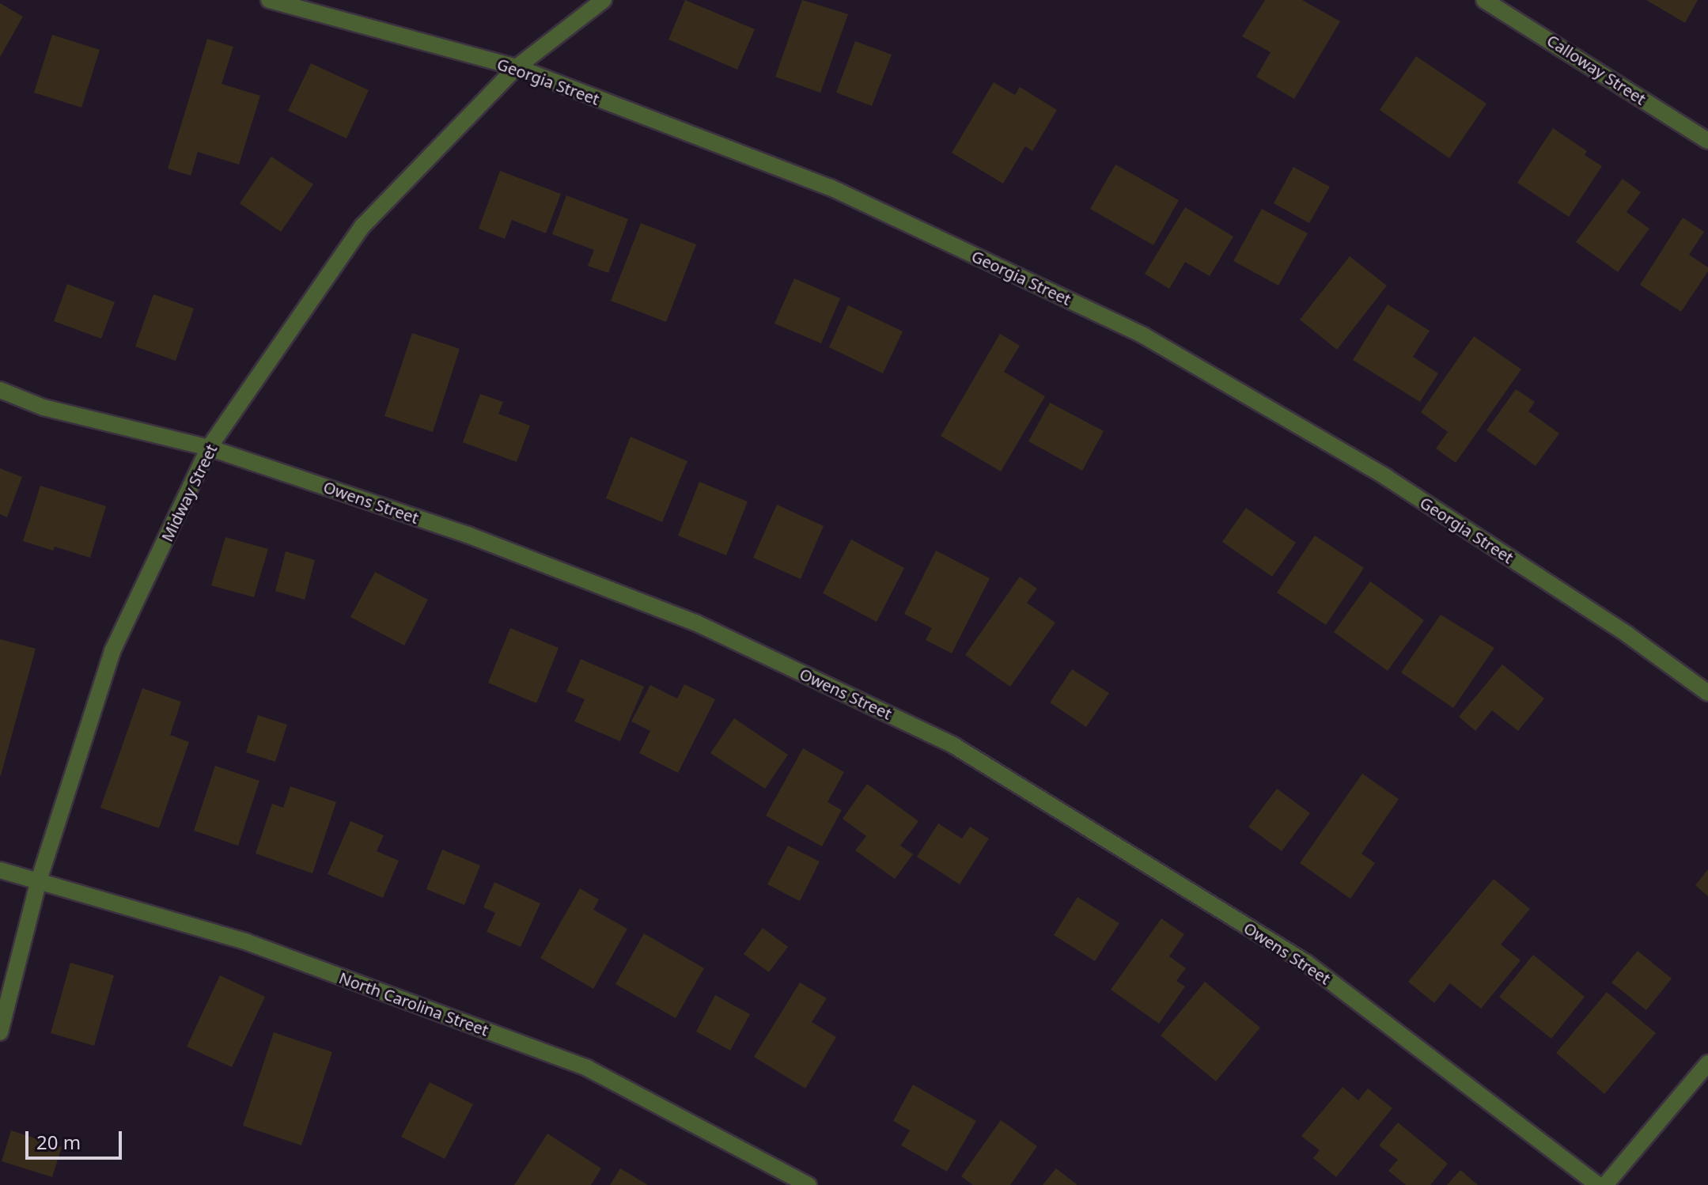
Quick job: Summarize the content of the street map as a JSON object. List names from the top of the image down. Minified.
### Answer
{"streets":{"street":["Calloway Street","Georgia Street","Midway Street","Owens Street","North Carolina Street"]},"crossings":[["Georgia Street","Midway Street"],["Midway Street","Owens Street"],["Midway Street","North Carolina Street"]],"scale_bar":"20 m"}
